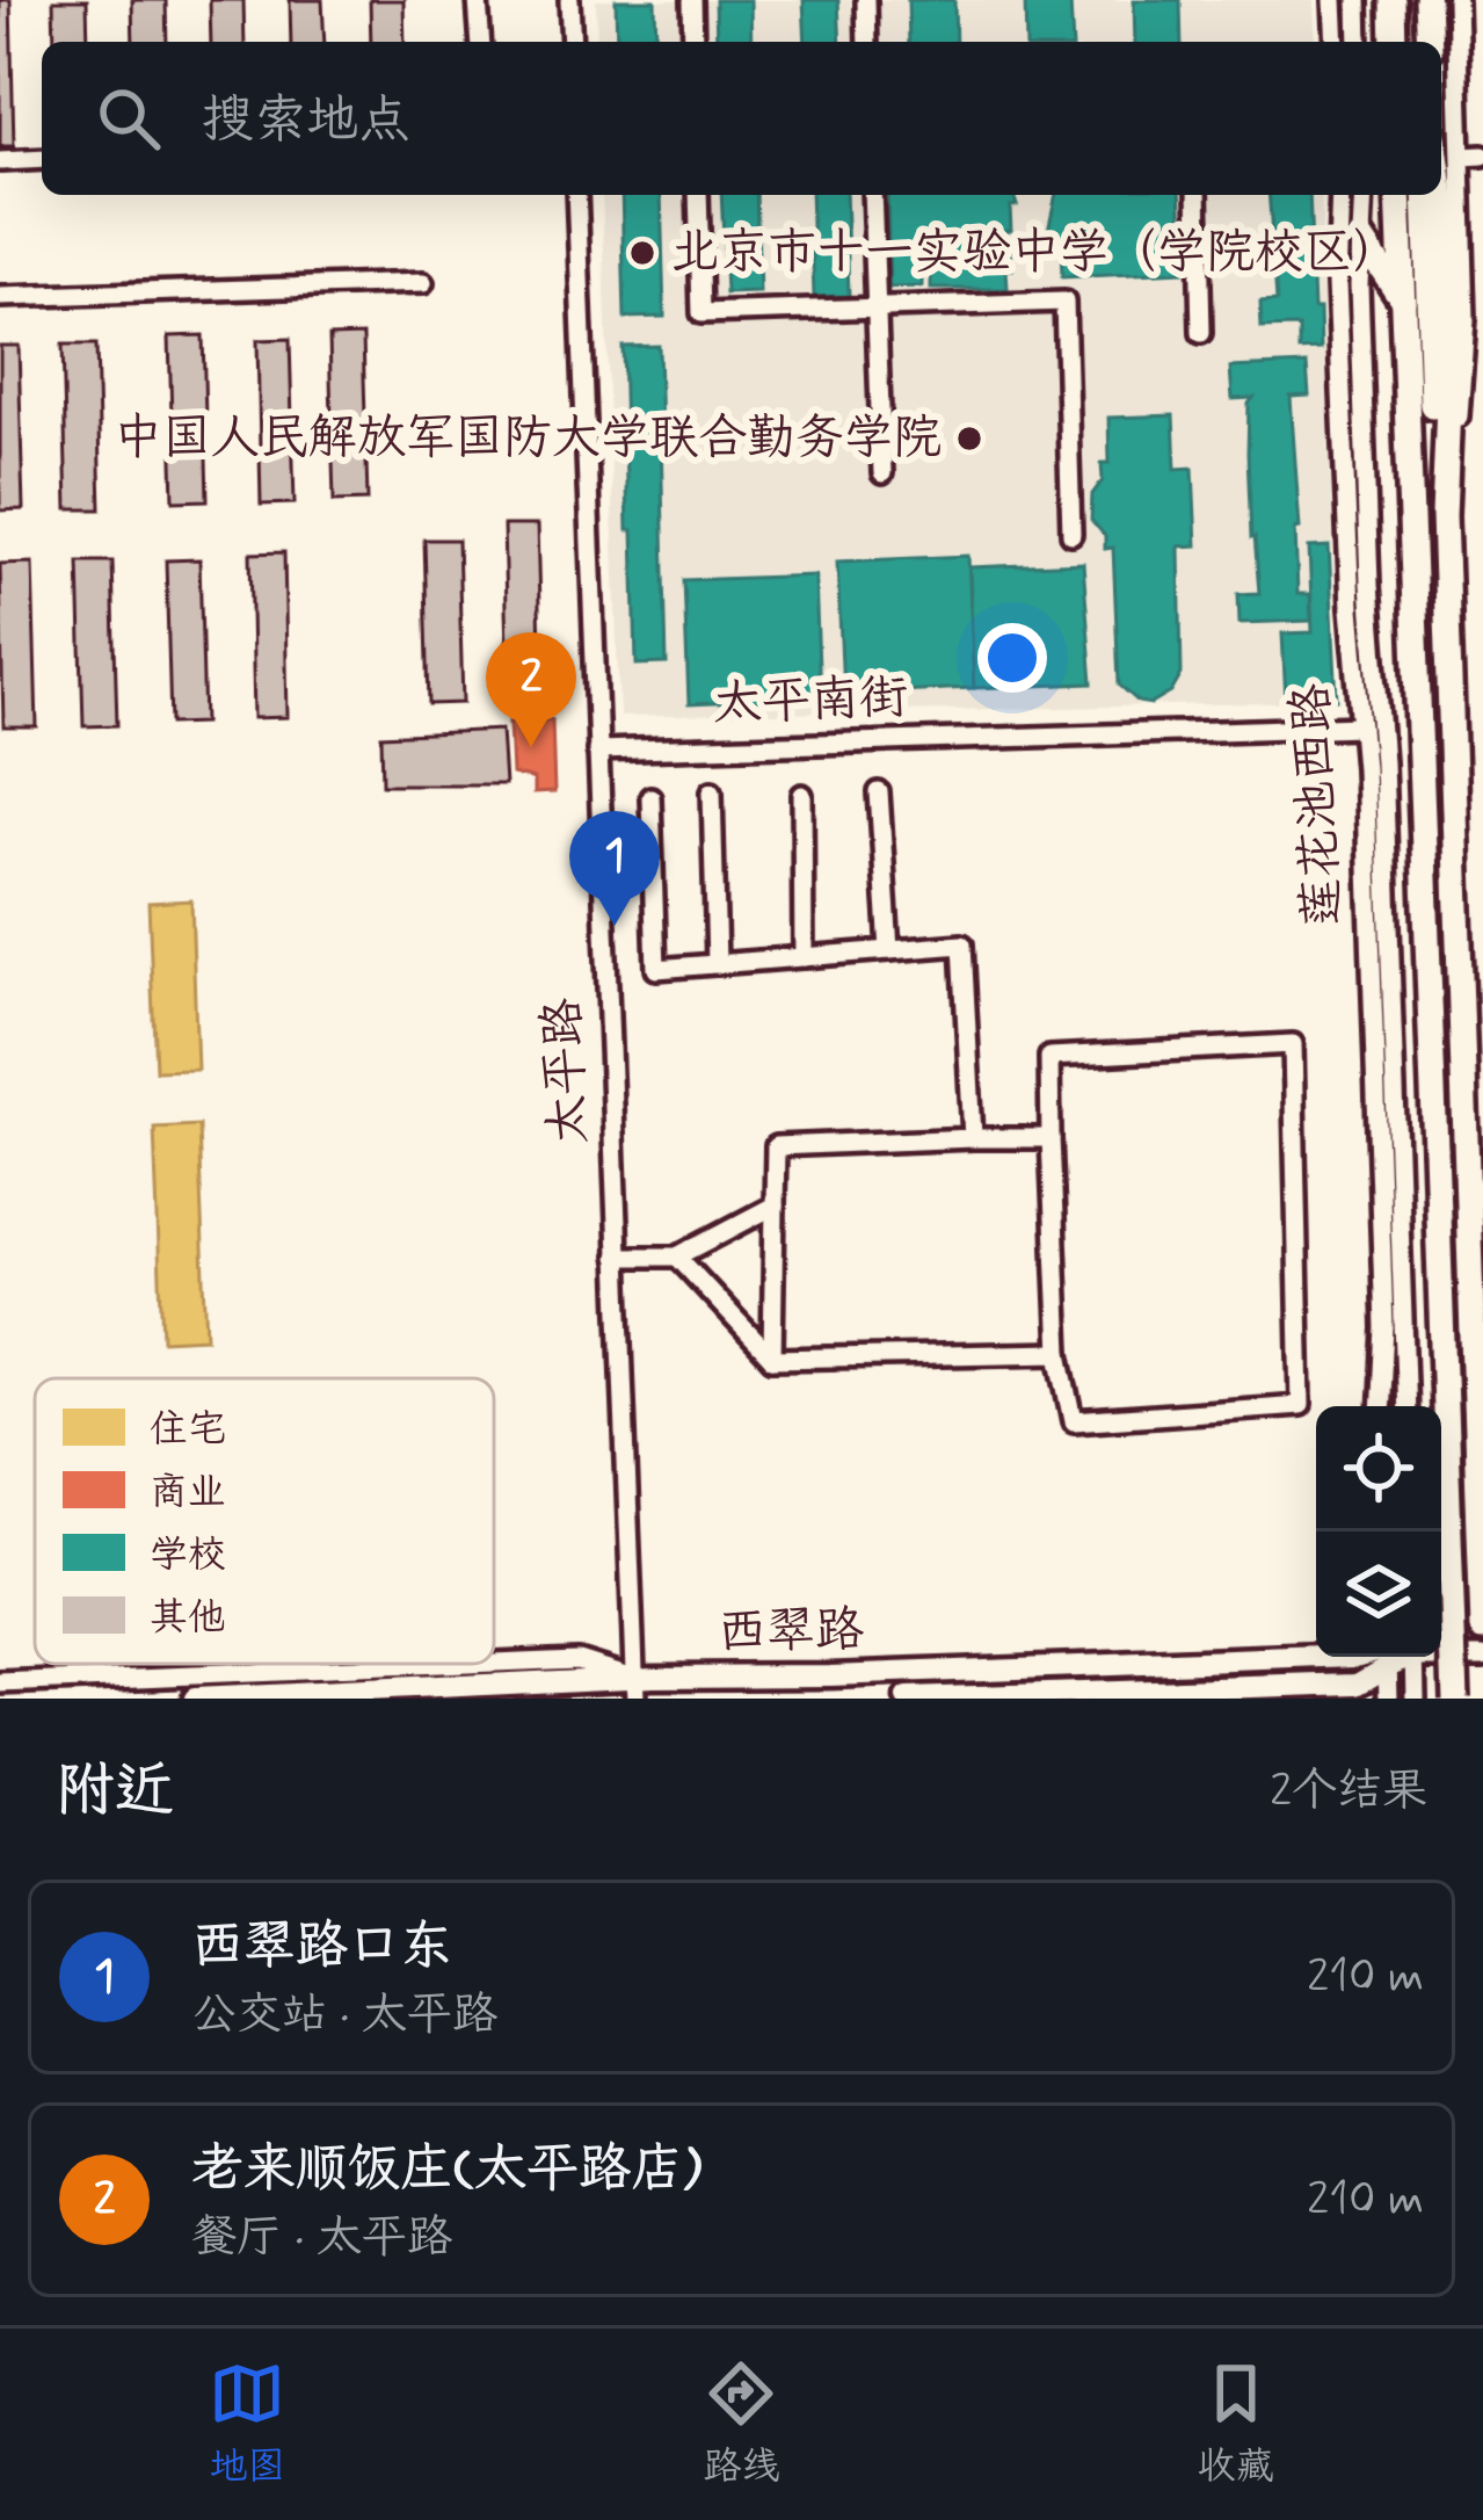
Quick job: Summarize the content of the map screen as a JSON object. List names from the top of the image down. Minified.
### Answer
{"streets":{"highway":["莲花池西路"],"main road":["西翠路"],"street":["太平南街","太平路"]},"crossings":[["太平南街","莲花池西路"],["太平南街","太平路"],["太平路","西翠路"]],"places":["北京市十一实验中学（学院校区）","中国人民解放军国防大学联合勤务学院"],"legend":["住宅","商业","学校","其他"],"page":{"search":"搜索地点","pins":["2","1"],"heading":["附近","2个结果"],"list":[{"mark":"1","name":"西翠路口东","note":"公交站 · 太平路","value":"210 m"},{"mark":"2","name":"老来顺饭庄(太平路店)","note":"餐厅 · 太平路","value":"210 m"}],"nav":["地图","路线","收藏"]}}
